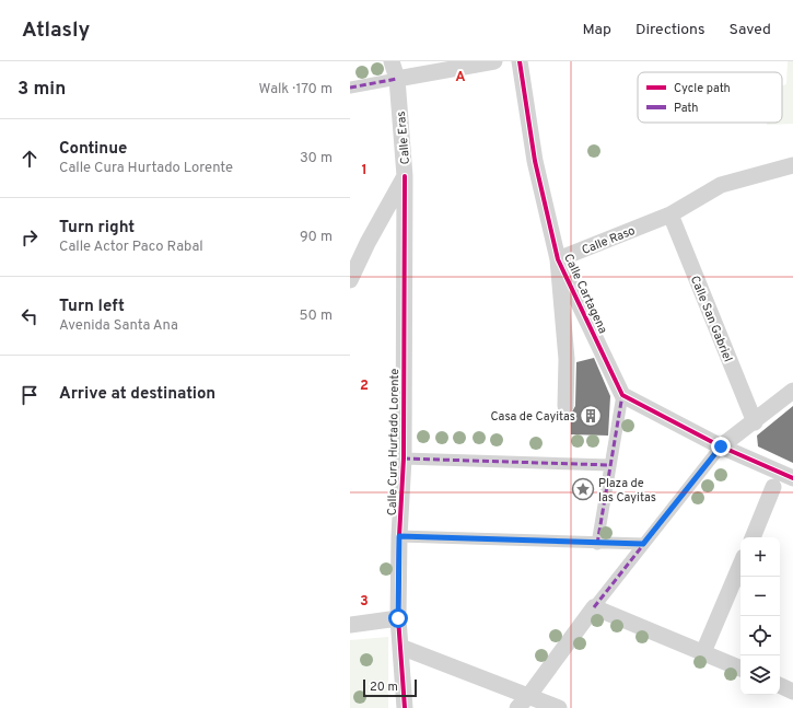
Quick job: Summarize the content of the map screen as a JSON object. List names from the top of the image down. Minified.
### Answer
{"streets":{"street":["Calle Eras","Calle Raso","Calle Cartagena","Calle San Gabriel","Calle Cura Hurtado Lorente"]},"crossings":[["Calle Eras","Calle Cura Hurtado Lorente"],["Calle Raso","Calle Cartagena"],["Calle Raso","Calle San Gabriel"]],"places":{"building":["Casa de Cayitas"],"place":["Plaza de las Cayitas"]},"legend":["Cycle path","Path"],"scale_bar":"20 m","page":{"header":"Atlasly","nav":["Map","Directions","Saved"],"heading":["3 min","Walk · 170 m"],"list":[["Continue","Calle Cura Hurtado Lorente","30 m"],["Turn right","Calle Actor Paco Rabal","90 m"],["Turn left","Avenida Santa Ana","50 m"],"Arrive at destination"],"map_buttons":["+","−"],"scale":"20 m"},"grid":{"columns":["A"],"rows":["1","2","3"]}}
